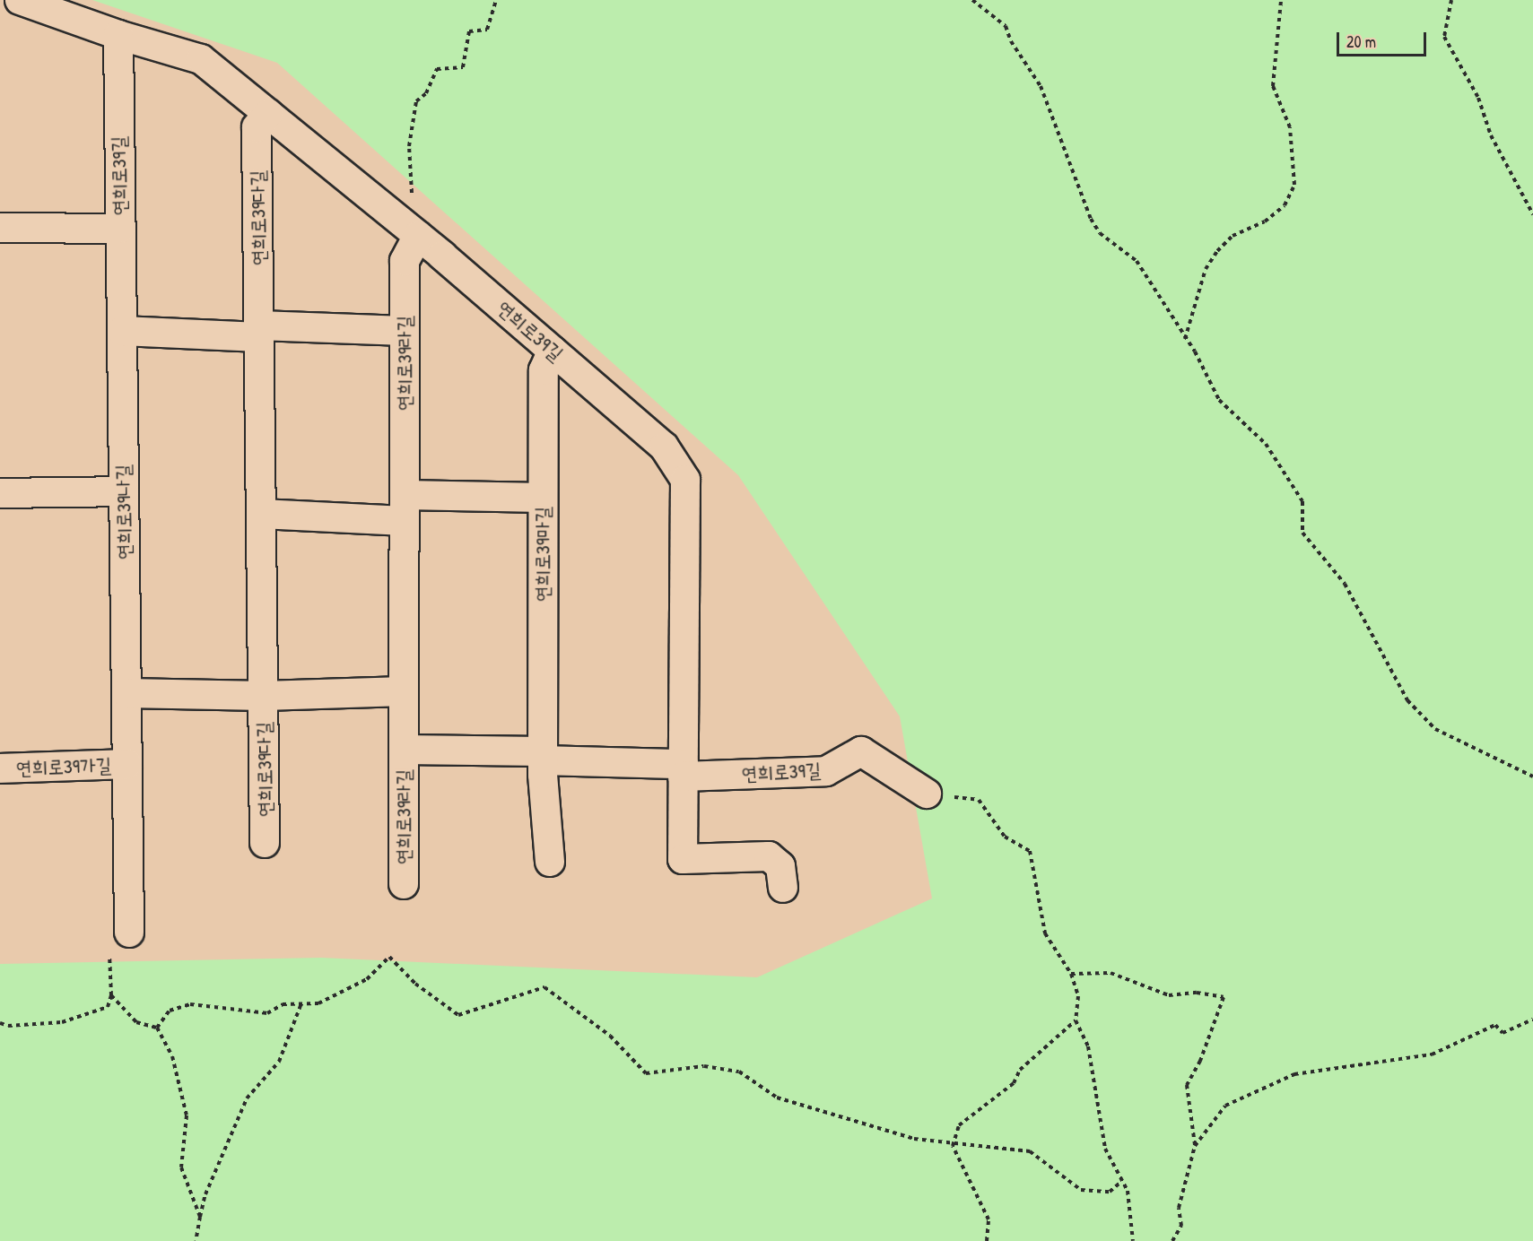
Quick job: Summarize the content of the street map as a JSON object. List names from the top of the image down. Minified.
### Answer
{"streets":{"street":["연희로39길","연희로39다길","연희로39라길","연희로39나길","연희로39마길","연희로39가길"]},"crossings":[["연희로39길","연희로39다길"],["연희로39길","연희로39라길"],["연희로39길","연희로39나길"],["연희로39길","연희로39마길"],["연희로39다길","연희로39라길"],["연희로39라길","연희로39마길"],["연희로39나길","연희로39가길"]],"scale_bar":"20 m"}
